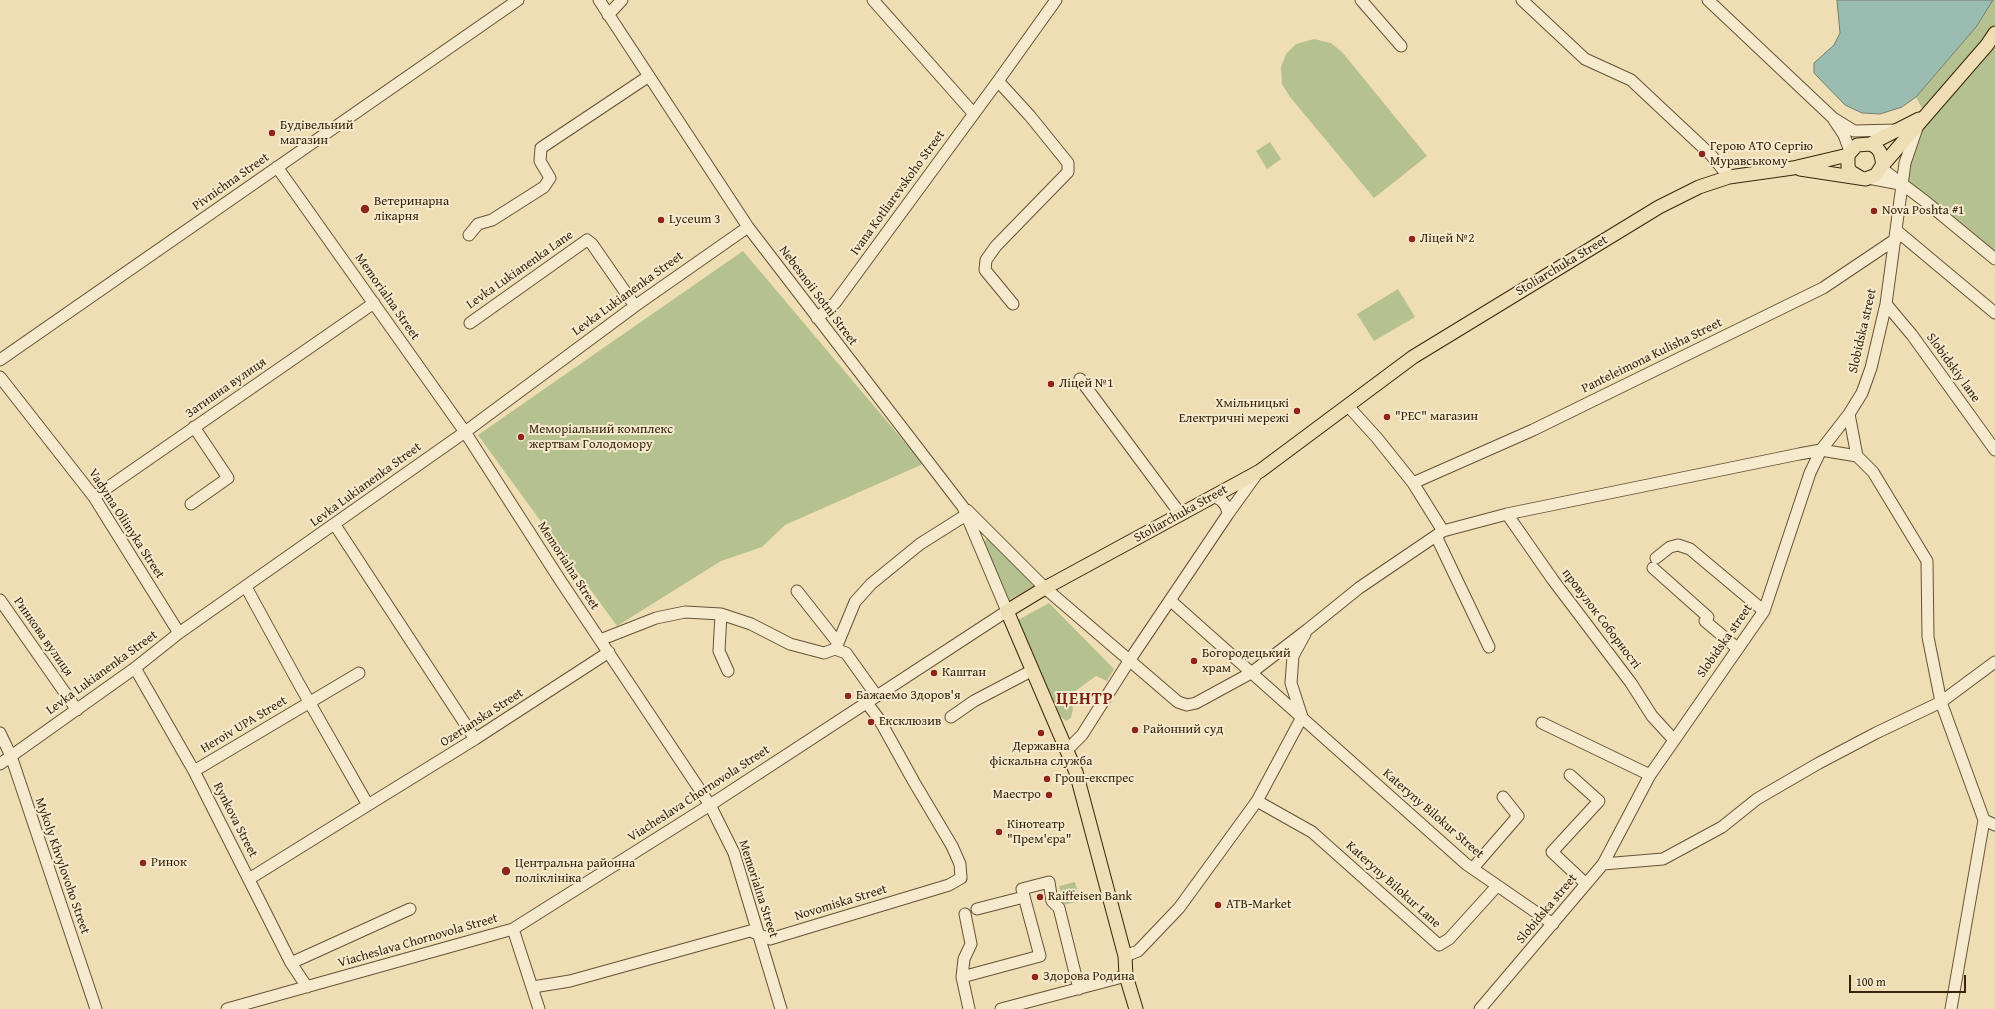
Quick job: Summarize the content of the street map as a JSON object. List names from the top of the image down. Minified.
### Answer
{"streets":{"main road":["Stoliarchuka Street"],"street":["Pivnichna Street","Ivana Kotliarevskoho Street","Levka Lukianenka Lane","Levka Lukianenka Street","Nebesnoii Sotni Street","Memorialna Street","Slobidska street","Panteleimona Kulisha Street","Slobidskiy lane","Затишна вулиця","Vadyma Oliinyka Street","провулок Соборності","Ринкова вулиця","Ozerianska Street","Heroiv UPA Street","Viacheslava Chornovola Street","Kateryny Bilokur Street","Rynkova Street","Mykoly Khvylovoho Street","Kateryny Bilokur Lane","Novomiska Street"]},"crossings":[["Pivnichna Street","Memorialna Street"],["Ivana Kotliarevskoho Street","Nebesnoii Sotni Street"],["Stoliarchuka Street","Nebesnoii Sotni Street"],["Stoliarchuka Street","Viacheslava Chornovola Street"],["Levka Lukianenka Lane","Levka Lukianenka Street"],["Levka Lukianenka Street","Nebesnoii Sotni Street"],["Levka Lukianenka Street","Memorialna Street"],["Levka Lukianenka Street","Vadyma Oliinyka Street"],["Levka Lukianenka Street","Ринкова вулиця"],["Levka Lukianenka Street","Heroiv UPA Street"],["Levka Lukianenka Street","Rynkova Street"],["Levka Lukianenka Street","Mykoly Khvylovoho Street"],["Nebesnoii Sotni Street","Viacheslava Chornovola Street"],["Memorialna Street","Затишна вулиця"],["Memorialna Street","Ozerianska Street"],["Memorialna Street","Viacheslava Chornovola Street"],["Memorialna Street","Novomiska Street"],["Slobidska street","Panteleimona Kulisha Street"],["Slobidska street","Slobidskiy lane"],["Slobidska street","провулок Соборності"],["Slobidska street","Kateryny Bilokur Street"],["Затишна вулиця","Vadyma Oliinyka Street"],["Ozerianska Street","Rynkova Street"],["Heroiv UPA Street","Rynkova Street"],["Viacheslava Chornovola Street","Rynkova Street"],["Viacheslava Chornovola Street","Novomiska Street"],["Kateryny Bilokur Street","Kateryny Bilokur Lane"]],"districts":["ЦЕНТР"],"places":["Будівельний магазин","Герою АТО Сергію Муравському","Ветеринарна лікарня","Nova Poshta #1","Lyceum 3","Ліцей №2","Ліцей №1","Хмільницькі Електричні мережі","\"РЕС\" магазин","Меморіальний комплекс жертвам Голодомору","Богородецький храм","Каштан","Бажаемо Здоров'я","Ексклюзив","Районний суд","Державна фіскальна служба","Грош-експрес","Маестро","Кінотеатр \"Прем'єра\"","Ринок","Центральна районна поліклініка","Raiffeisen Bank","ATB-Market","Здорова Родина"],"scale_bar":"100 m"}
